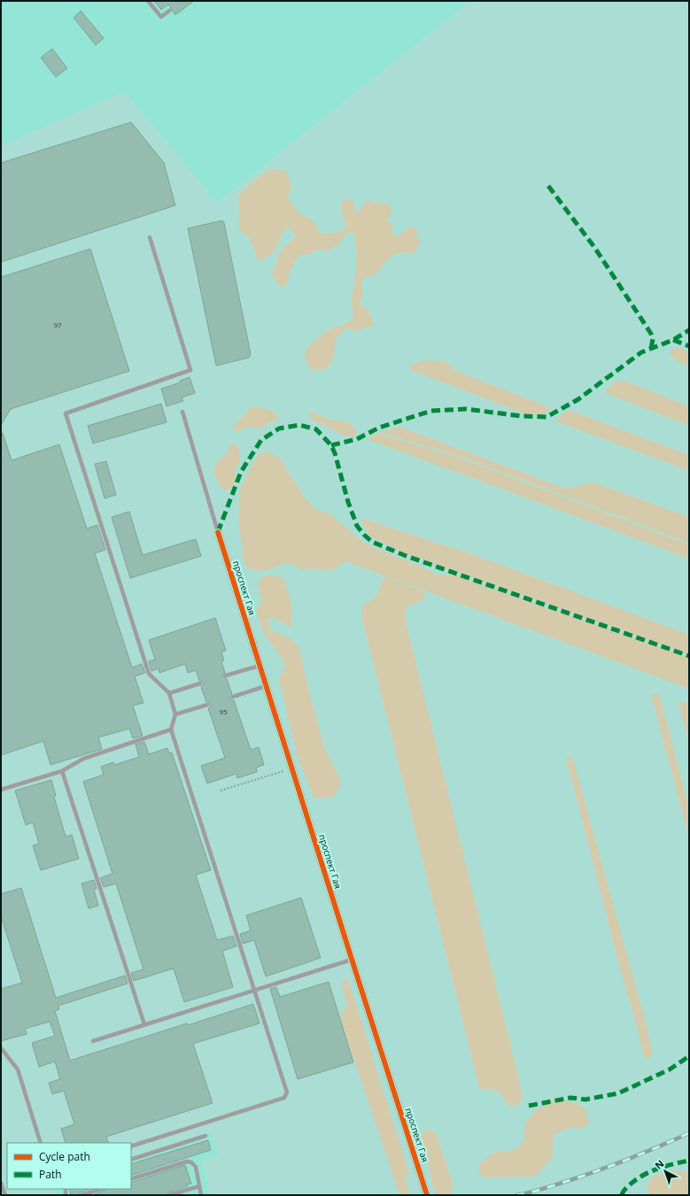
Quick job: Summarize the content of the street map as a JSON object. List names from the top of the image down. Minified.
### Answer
{"streets":{"street":["проспект Гая"]},"house_numbers":["97","95"],"legend":["Cycle path","Path"],"north":"top left"}
